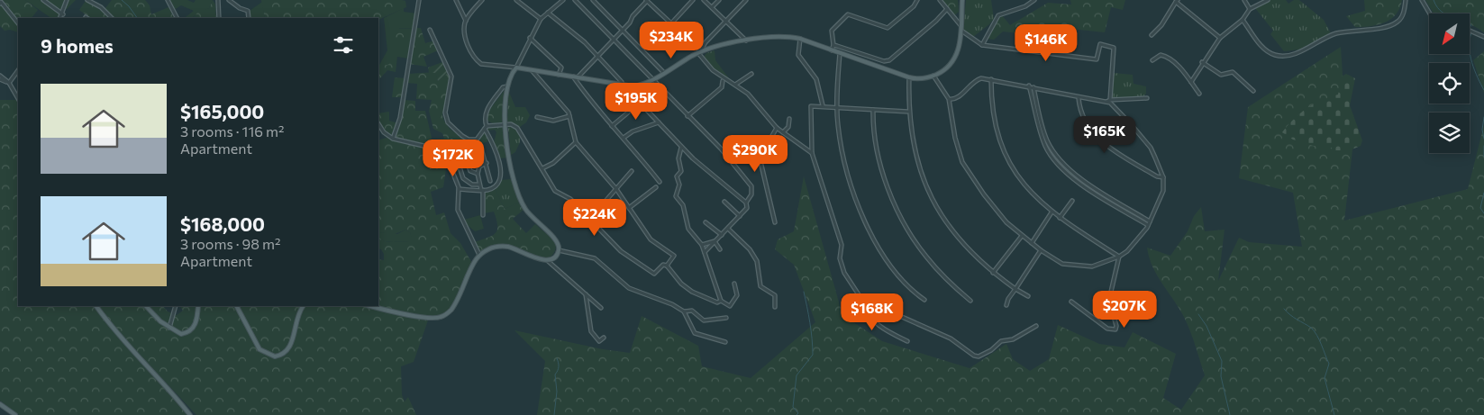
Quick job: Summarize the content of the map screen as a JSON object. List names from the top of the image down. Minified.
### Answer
{"north":"bottom left","page":{"heading":"9 homes","price":["$234K","$146K","$195K","$165K","$290K","$172K","$224K","$207K","$168K"],"list":[{"name":"$165,000","note":"3 rooms · 116 m² · Apartment"},{"name":"$168,000","note":"3 rooms · 98 m² · Apartment"}]}}
